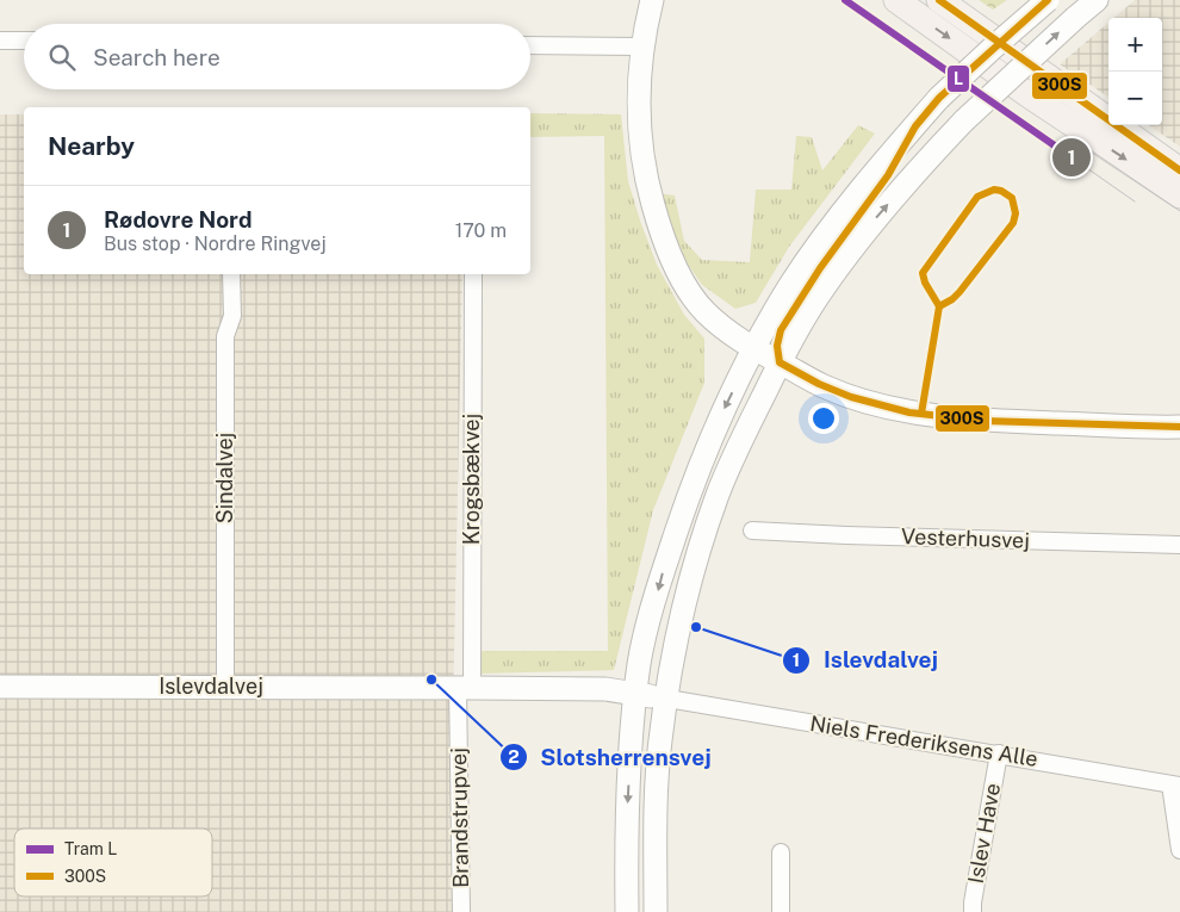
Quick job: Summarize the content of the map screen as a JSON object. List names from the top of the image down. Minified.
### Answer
{"streets":{"street":["Sindalvej","Krogsbækvej","Vesterhusvej","Islevdalvej","Niels Frederiksens Alle","Brandstrupvej","Islev Have"]},"crossings":[["Sindalvej","Islevdalvej"],["Krogsbækvej","Islevdalvej"],["Krogsbækvej","Brandstrupvej"],["Islevdalvej","Niels Frederiksens Alle"],["Islevdalvej","Brandstrupvej"],["Niels Frederiksens Alle","Islev Have"]],"places":["Islevdalvej","Slotsherrensvej"],"lines":["tram line L","transit line 300S"],"legend":["Tram L","300S"],"page":{"map_buttons":["+","−"],"search":"Search here","heading":"Nearby","pins":"1","list":[{"mark":"1","name":"Rødovre Nord","note":"Bus stop · Nordre Ringvej","value":"170 m"}]}}
